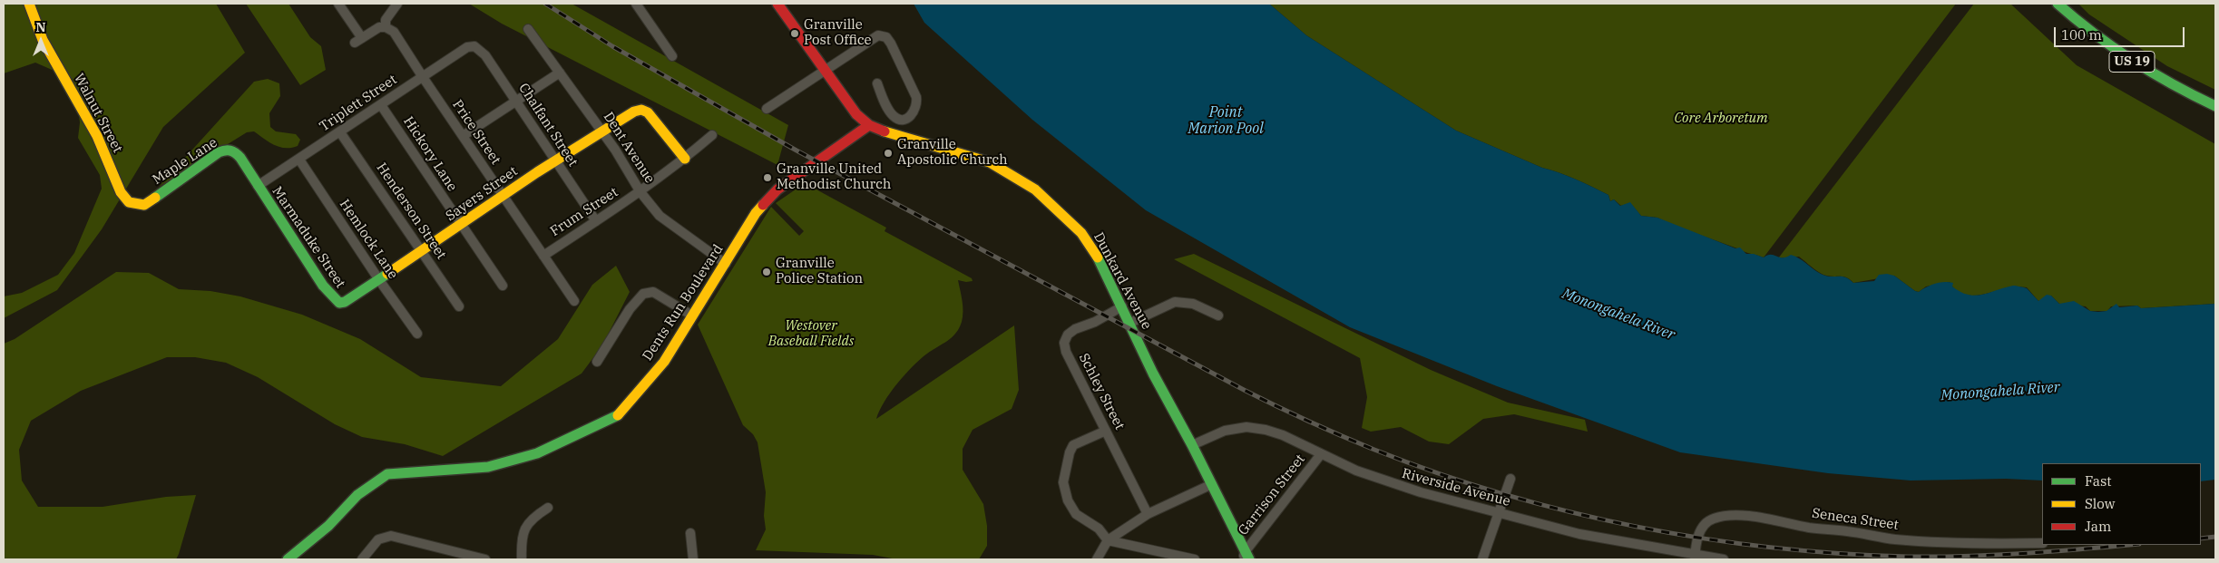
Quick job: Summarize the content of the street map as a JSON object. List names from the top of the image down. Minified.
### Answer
{"streets":{"street":["US 19","Triplett Street","Walnut Street","Chalfant Street","Price Street","Dent Avenue","Hickory Lane","Maple Lane","Sayers Street","Henderson Street","Frum Street","Marmaduke Street","Hemlock Lane","Dunkard Avenue","Dents Run Boulevard","Schley Street","Riverside Avenue","Garrison Street","Seneca Street"]},"crossings":[["Triplett Street","Chalfant Street"],["Triplett Street","Price Street"],["Triplett Street","Hickory Lane"],["Triplett Street","Maple Lane"],["Triplett Street","Henderson Street"],["Triplett Street","Marmaduke Street"],["Triplett Street","Hemlock Lane"],["Walnut Street","Maple Lane"],["Chalfant Street","Sayers Street"],["Chalfant Street","Frum Street"],["Price Street","Sayers Street"],["Price Street","Frum Street"],["Dent Avenue","Sayers Street"],["Dent Avenue","Frum Street"],["Dent Avenue","Dents Run Boulevard"],["Hickory Lane","Sayers Street"],["Maple Lane","Marmaduke Street"],["Sayers Street","Henderson Street"],["Sayers Street","Frum Street"],["Sayers Street","Marmaduke Street"],["Sayers Street","Hemlock Lane"],["Dunkard Avenue","Dents Run Boulevard"],["Dunkard Avenue","Schley Street"],["Dunkard Avenue","Riverside Avenue"],["Dunkard Avenue","Garrison Street"],["Riverside Avenue","Garrison Street"],["Riverside Avenue","Seneca Street"]],"water":["Point Marion Pool","Monongahela River"],"parks":["Core Arboretum","Westover Baseball Fields"],"places":["Granville Post Office","Granville Apostolic Church","Granville United Methodist Church","Granville Police Station"],"legend":["Fast","Slow","Jam"],"scale_bar":"100 m","north":"top"}
